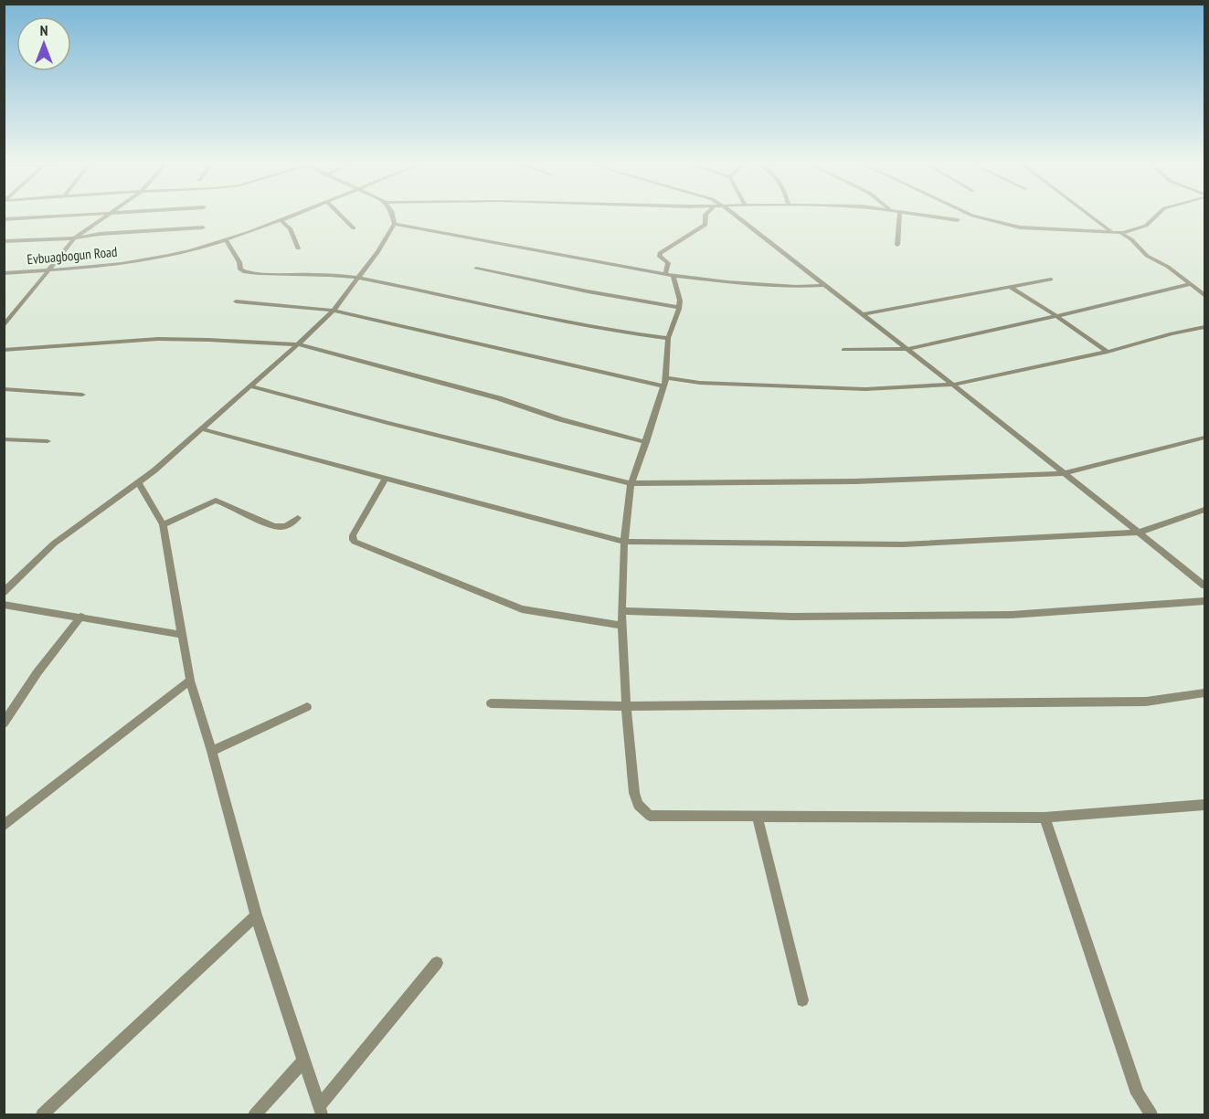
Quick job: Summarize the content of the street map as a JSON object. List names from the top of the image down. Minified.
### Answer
{"streets":{"street":["Evbuagbogun Road"]},"north":"top"}
